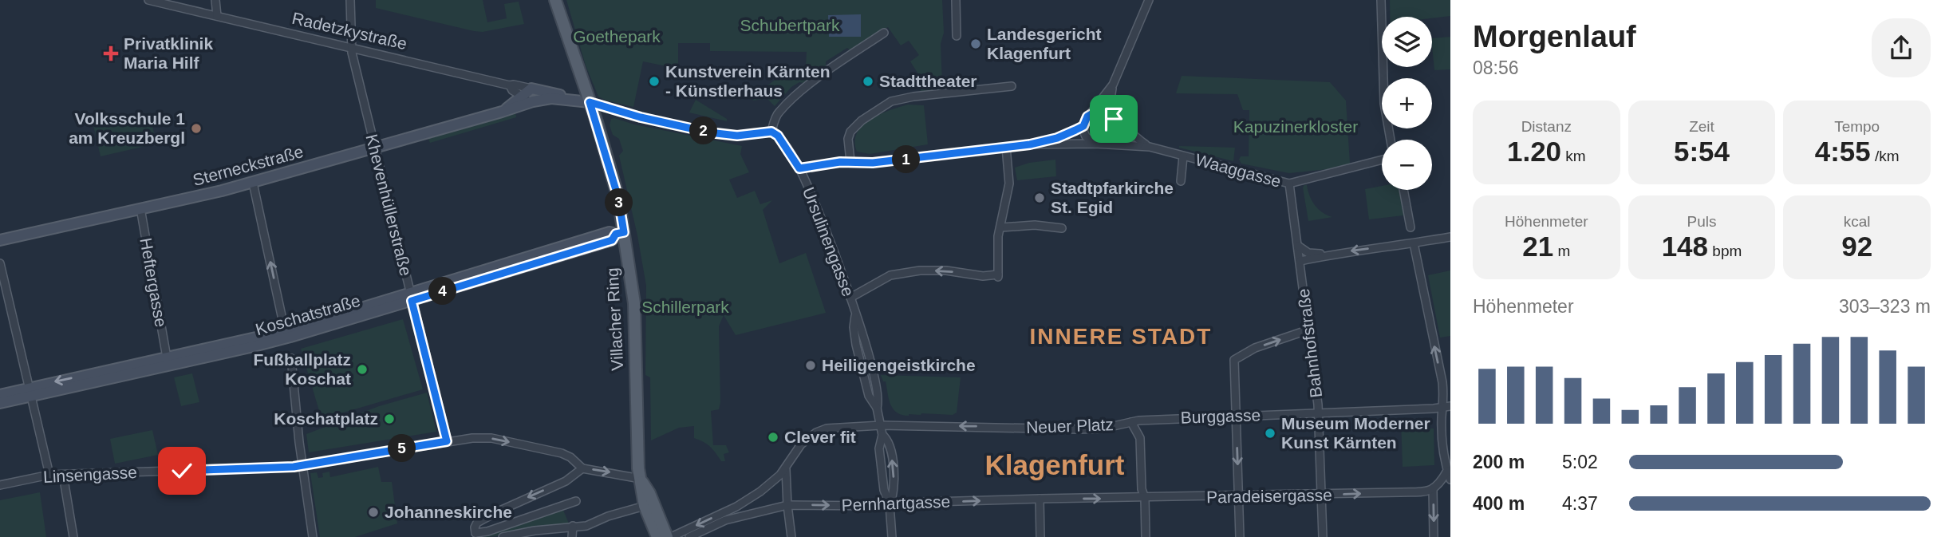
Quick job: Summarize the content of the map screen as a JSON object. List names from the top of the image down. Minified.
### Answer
{"streets":{"main road":["Radetzkystraße","Sterneckstraße","Koschatstraße","Villacher Ring"],"street":["Waaggasse","Khevenhüllerstraße","Ursulinengasse","Heftergasse","Bahnhofstraße","Burggasse","Neuer Platz","Linsengasse","Paradeisergasse","Pernhartgasse"]},"crossings":[["Radetzkystraße","Sterneckstraße"],["Radetzkystraße","Khevenhüllerstraße"],["Radetzkystraße","Ursulinengasse"],["Radetzkystraße","Villacher Ring"],["Sterneckstraße","Khevenhüllerstraße"],["Sterneckstraße","Heftergasse"],["Sterneckstraße","Villacher Ring"],["Waaggasse","Bahnhofstraße"],["Khevenhüllerstraße","Koschatstraße"],["Khevenhüllerstraße","Linsengasse"],["Ursulinengasse","Neuer Platz"],["Heftergasse","Koschatstraße"],["Koschatstraße","Villacher Ring"],["Villacher Ring","Neuer Platz"],["Villacher Ring","Linsengasse"],["Bahnhofstraße","Burggasse"],["Bahnhofstraße","Paradeisergasse"],["Burggasse","Neuer Platz"],["Neuer Platz","Paradeisergasse"]],"one_way":["Neuer Platz","Paradeisergasse","Pernhartgasse"],"districts":["INNERE STADT","Klagenfurt"],"parks":["Schubertpark","Goethepark","Kapuzinerkloster","Schillerpark"],"places":{"other":["Landesgericht Klagenfurt","Kunstverein Kärnten - Künstlerhaus","Stadttheater","Volksschule 1 am Kreuzbergl","Stadtpfarkirche St. Egid","Heiligengeistkirche","Fußballplatz Koschat","Koschatplatz","Museum Moderner Kunst Kärnten","Clever fit","Johanneskirche"],"health":["Privatklinik Maria Hilf"]},"page":{"heading":["Morgenlauf","08:56"],"map_buttons":["+","−"],"stats":[["Distanz","1.20 km"],["Zeit","5:54"],["Tempo","4:55 /km"],["Höhenmeter","21 m"],["Puls","148 bpm"],["kcal","92"]],"pins":["2","1","3","4","5"],"chart":["Höhenmeter","303–323 m"],"list":[{"name":"200 m","note":"5:02"},{"name":"400 m","note":"4:37"}]}}
